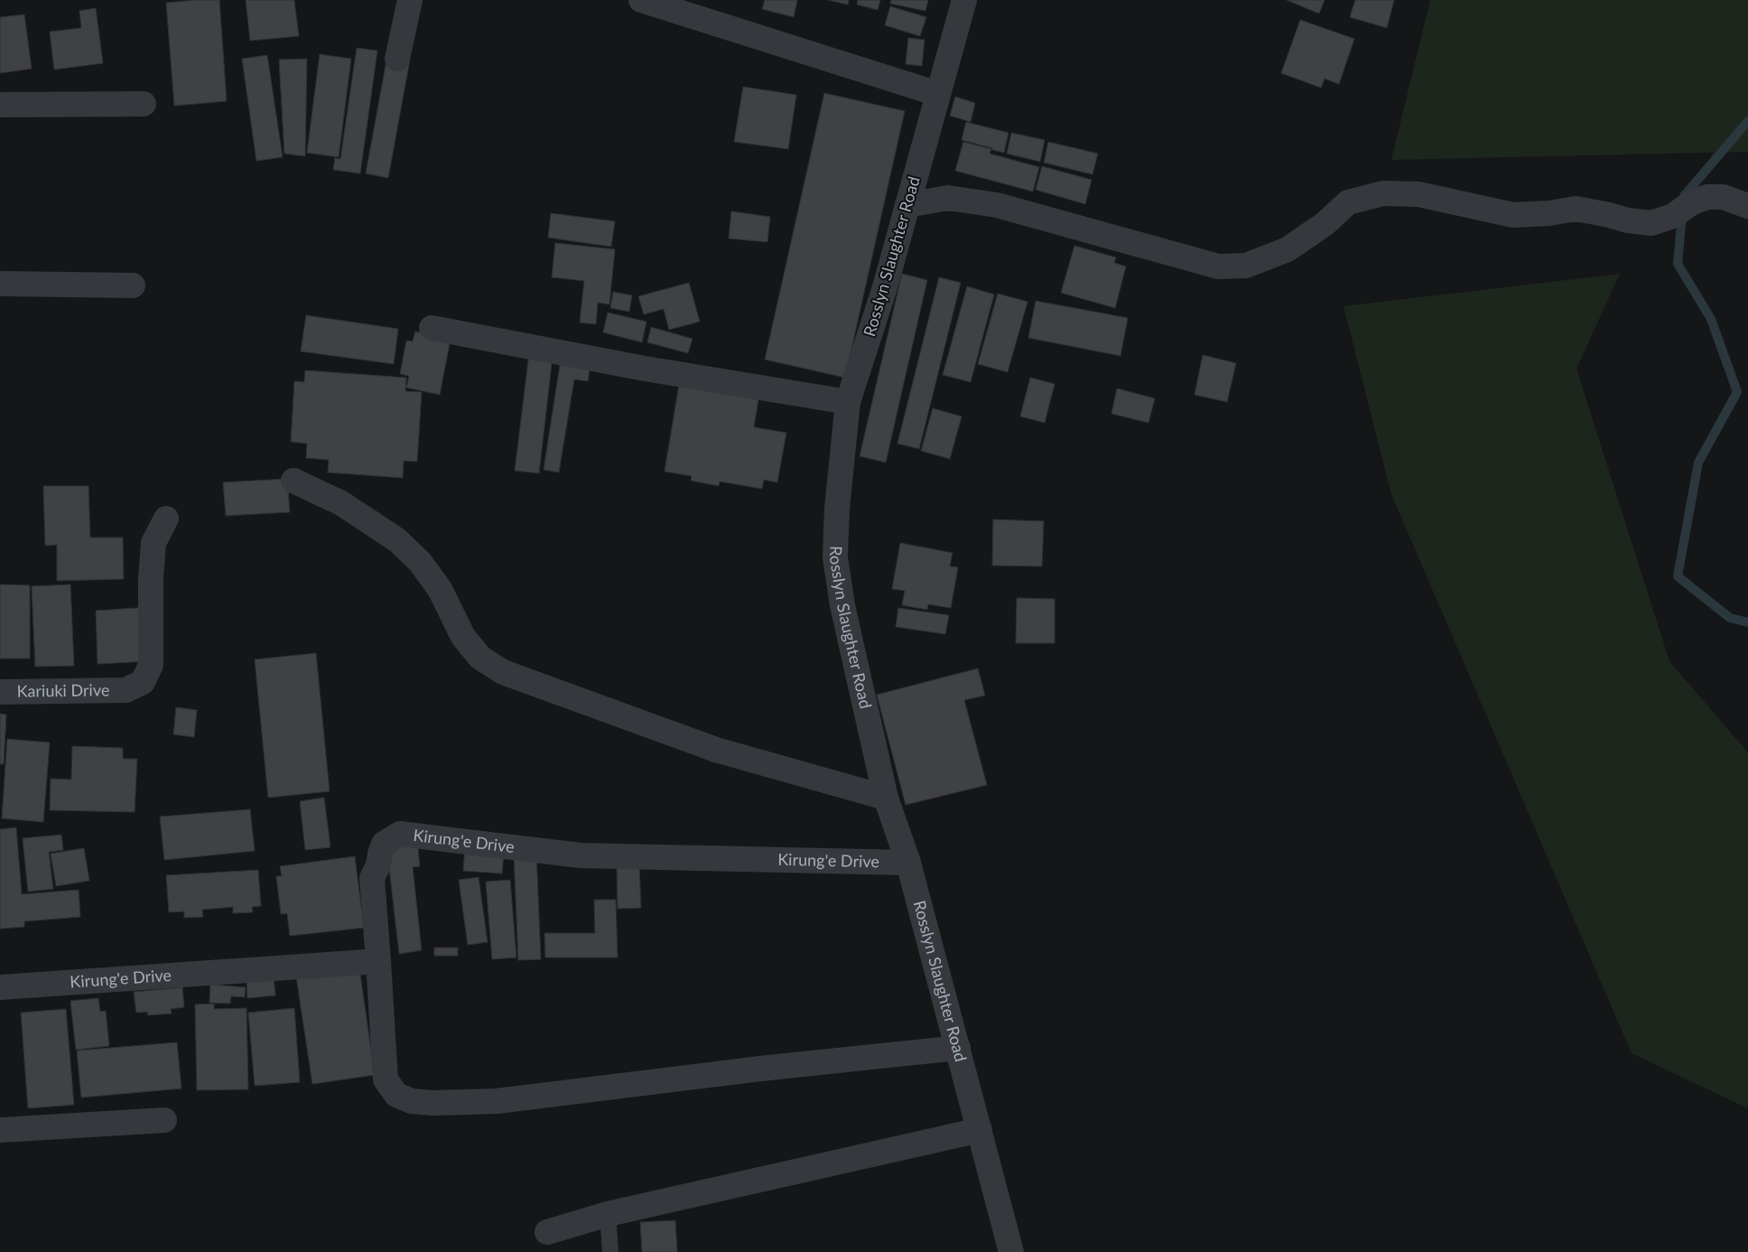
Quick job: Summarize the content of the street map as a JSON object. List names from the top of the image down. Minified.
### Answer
{"streets":{"street":["Rosslyn Slaughter Road","Kariuki Drive","Kirung'e Drive"]},"crossings":[["Rosslyn Slaughter Road","Kirung'e Drive"]]}
